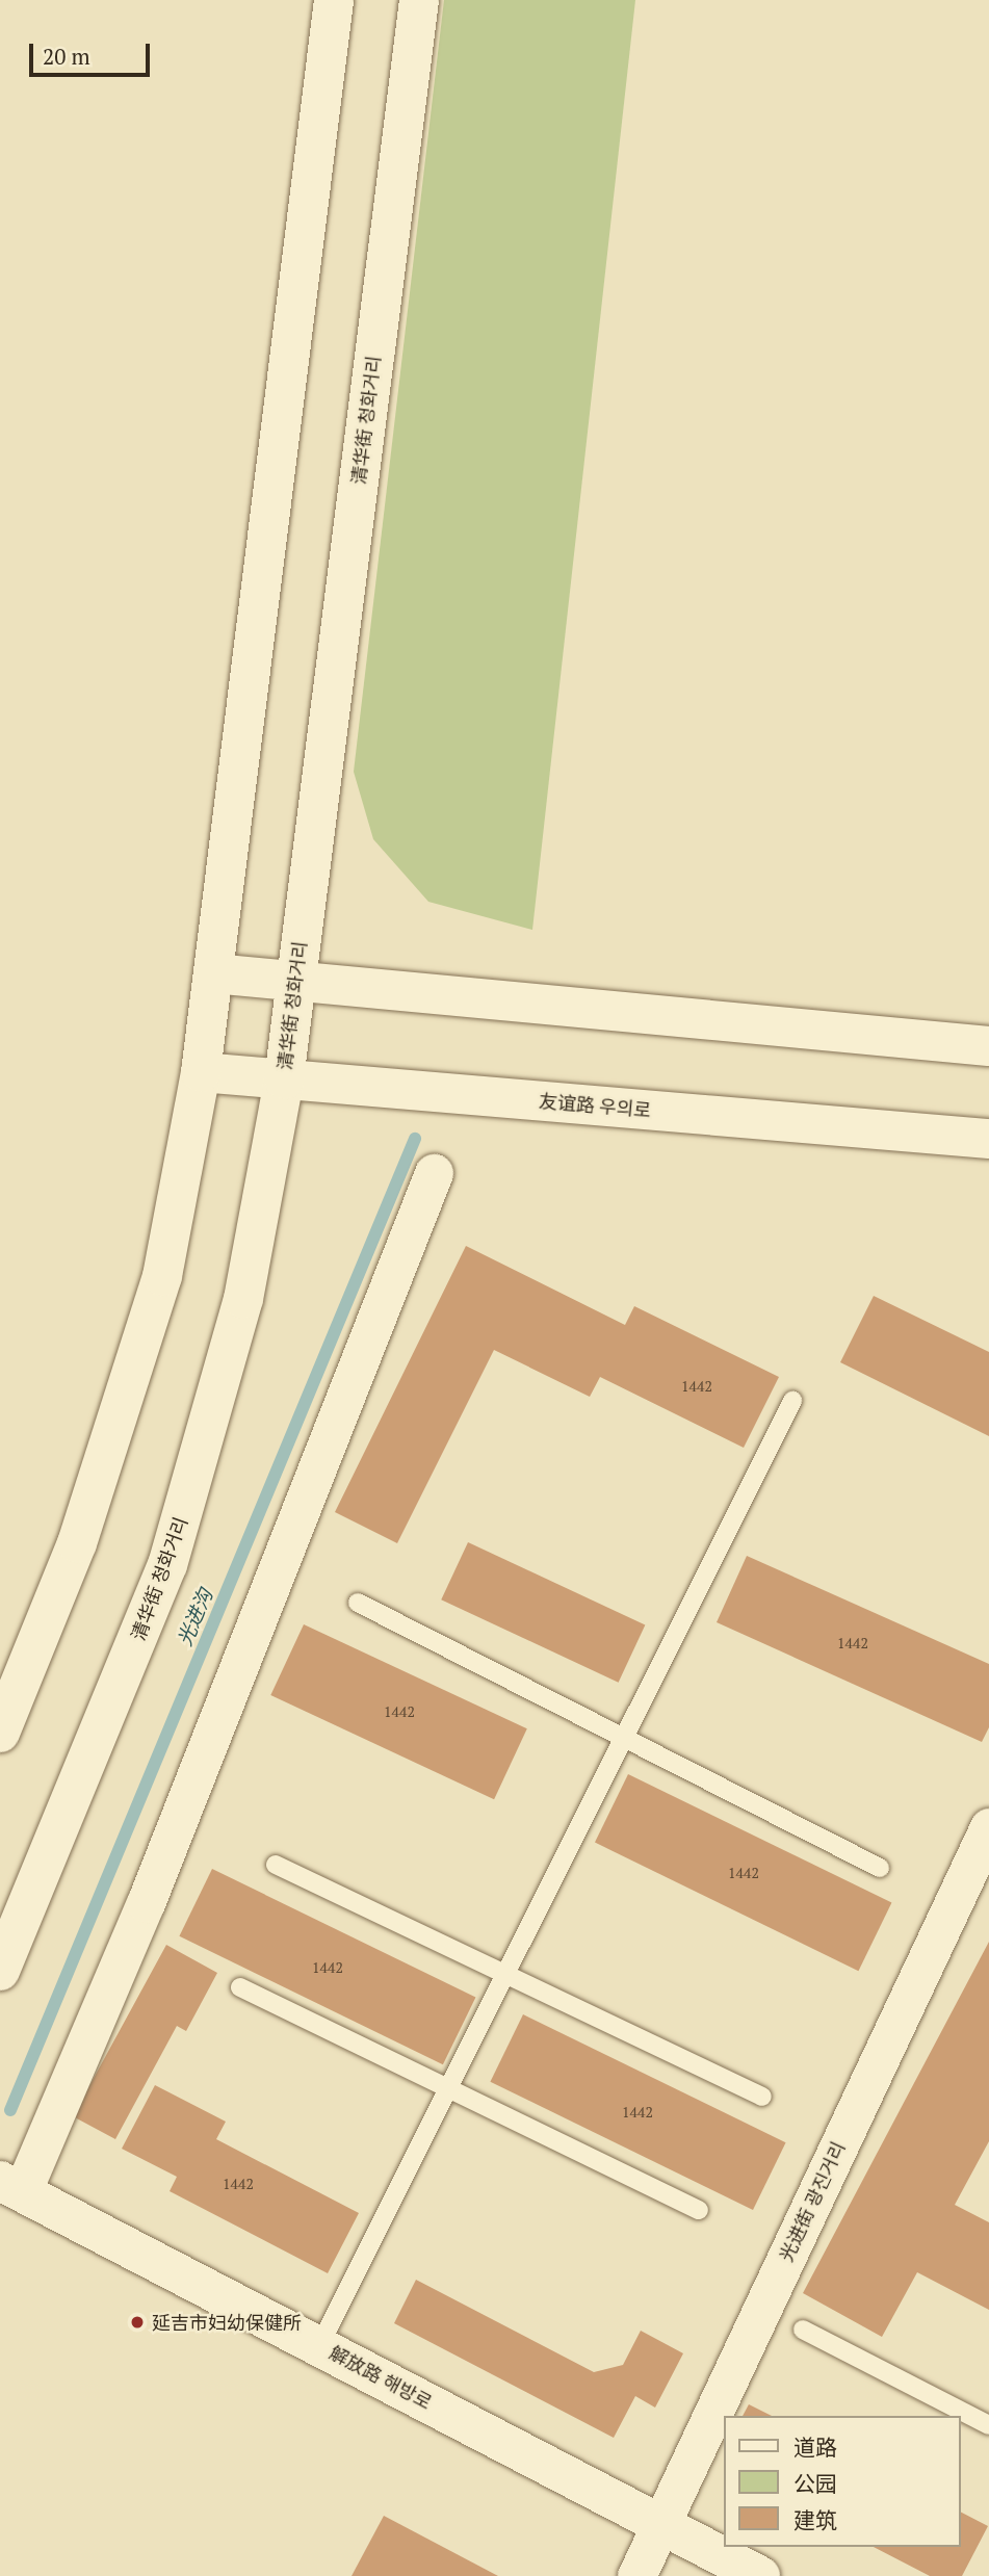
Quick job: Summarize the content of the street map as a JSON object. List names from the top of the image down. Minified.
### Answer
{"streets":{"main road":["清华街 청화거리","友谊路 우의로","解放路 해방로"],"street":["光进街 광진거리"]},"crossings":[["清华街 청화거리","友谊路 우의로"],["光进街 광진거리","解放路 해방로"]],"water":["光进沟"],"places":["延吉市妇幼保健所"],"house_numbers":["1442","1442","1442","1442","1442","1442","1442"],"legend":["道路","公园","建筑"],"scale_bar":"20 m"}
